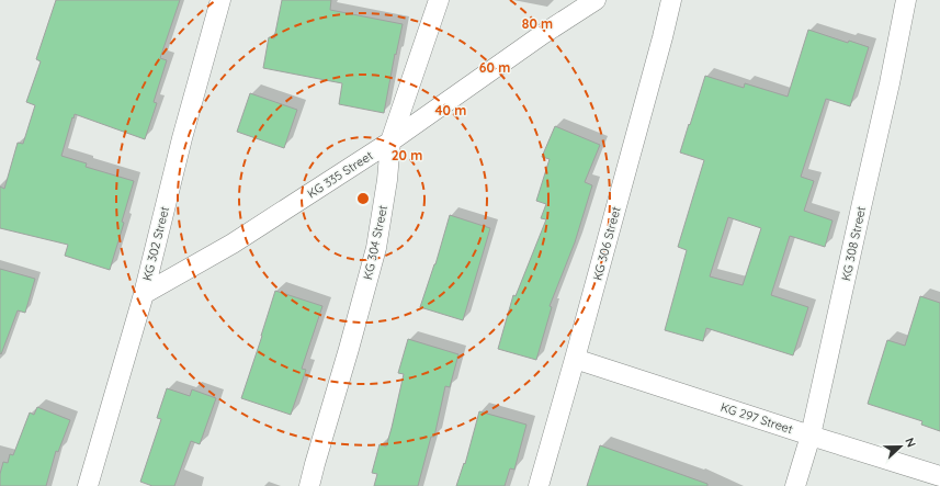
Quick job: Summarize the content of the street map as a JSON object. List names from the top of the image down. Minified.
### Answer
{"streets":{"street":["KG 335 Street","KG 304 Street","KG 302 Street","KG 306 Street","KG 308 Street","KG 297 Street"]},"crossings":[["KG 335 Street","KG 304 Street"],["KG 335 Street","KG 302 Street"],["KG 306 Street","KG 297 Street"],["KG 308 Street","KG 297 Street"]],"north":"right","rings":["80 m","60 m","40 m","20 m"]}
